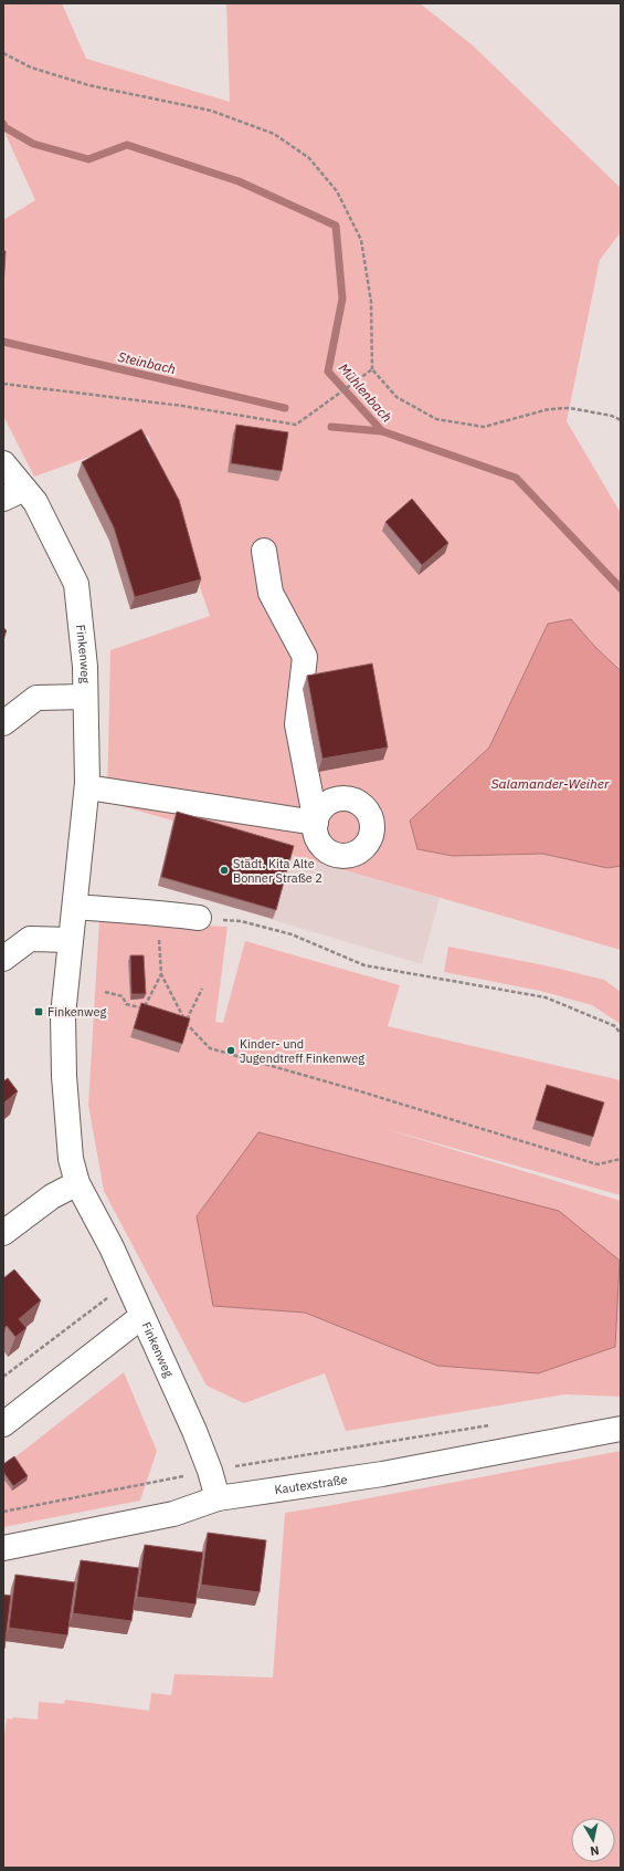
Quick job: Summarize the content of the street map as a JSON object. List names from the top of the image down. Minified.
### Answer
{"streets":{"street":["Finkenweg","Kautexstraße"]},"crossings":[["Finkenweg","Kautexstraße"]],"water":["Steinbach","Mühlenbach","Salamander-Weiher"],"places":{"other":["Städt. Kita Alte Bonner Straße 2","Kinder- und Jugendtreff Finkenweg"],"transit":["Finkenweg"]},"north":"bottom"}
